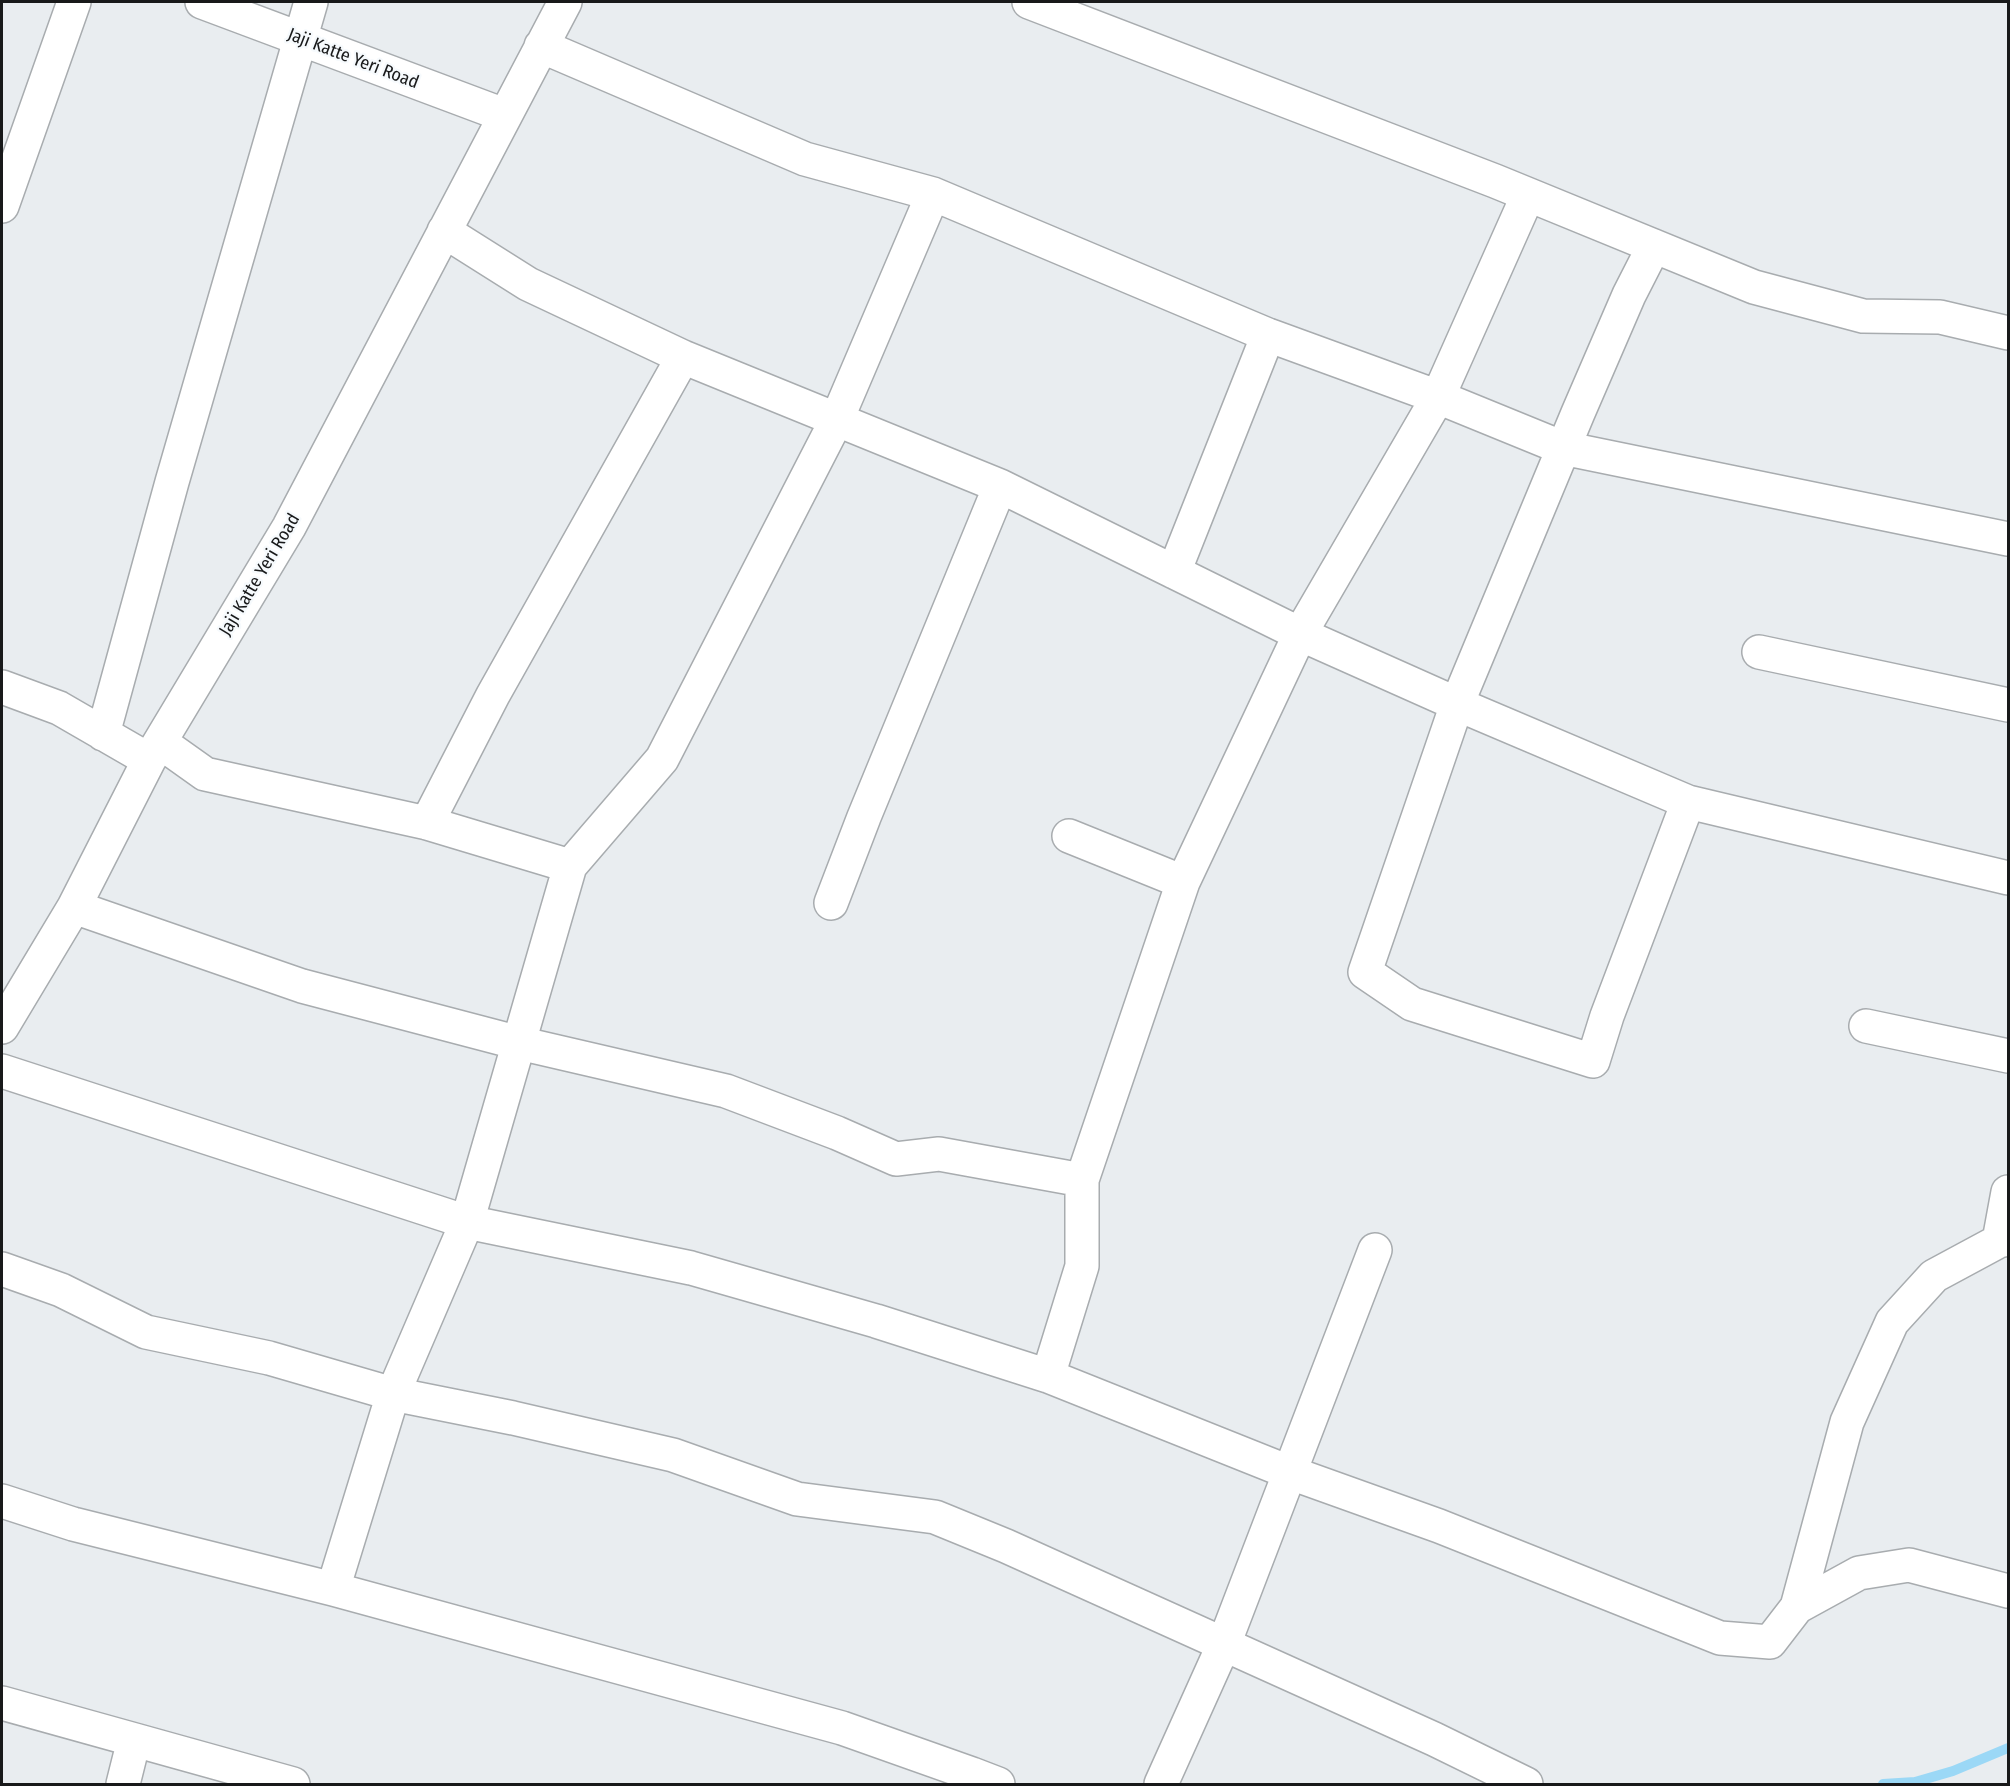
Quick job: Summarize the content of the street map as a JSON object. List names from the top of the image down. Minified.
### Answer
{"streets":{"street":["Jaji Katte Yeri Road"]}}
